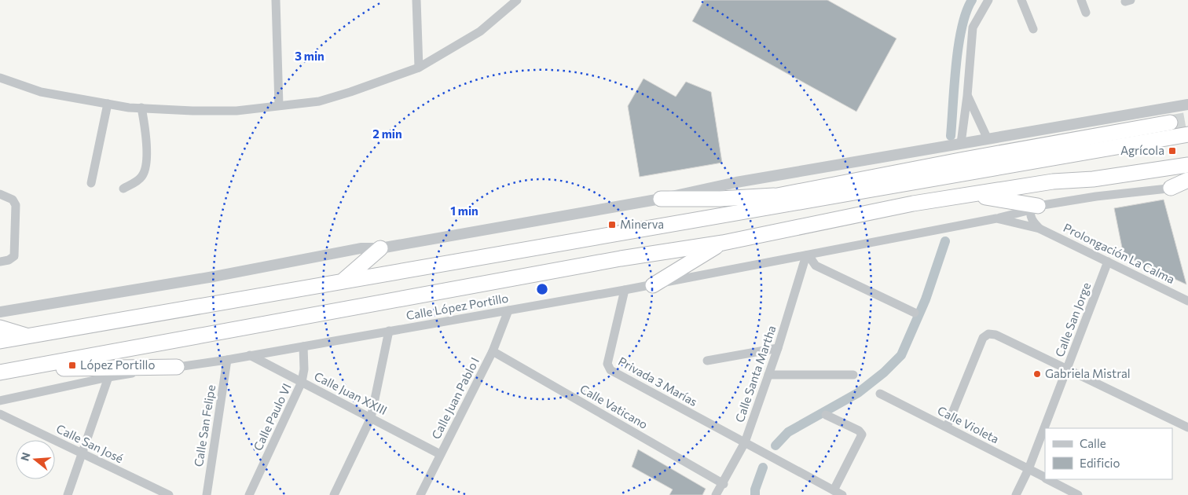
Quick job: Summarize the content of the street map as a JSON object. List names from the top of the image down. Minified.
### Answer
{"streets":{"street":["Prolongación La Calma","Calle López Portillo","Calle San Jorge","Calle Santa Martha","Privada 3 Marías","Calle Juan XXIII","Calle Juan Pablo I","Calle Vaticano","Calle Paulo VI","Calle Violeta","Calle San Felipe","Calle San José"]},"crossings":[["Prolongación La Calma","Calle López Portillo"],["Prolongación La Calma","Calle San Jorge"],["Prolongación La Calma","Calle Santa Martha"],["Calle López Portillo","Calle Santa Martha"],["Calle López Portillo","Privada 3 Marías"],["Calle López Portillo","Calle Juan XXIII"],["Calle López Portillo","Calle Juan Pablo I"],["Calle López Portillo","Calle Paulo VI"],["Calle López Portillo","Calle San Felipe"],["Calle San Jorge","Calle Violeta"],["Calle Santa Martha","Privada 3 Marías"],["Calle Santa Martha","Calle Vaticano"],["Calle Juan XXIII","Calle Juan Pablo I"],["Calle Juan XXIII","Calle Paulo VI"],["Calle Juan Pablo I","Calle Vaticano"]],"places":{"transit":["Agrícola","Minerva","López Portillo"],"other":["Gabriela Mistral"]},"legend":["Calle","Edificio"],"north":"left","rings":["3 min","2 min","1 min"]}
